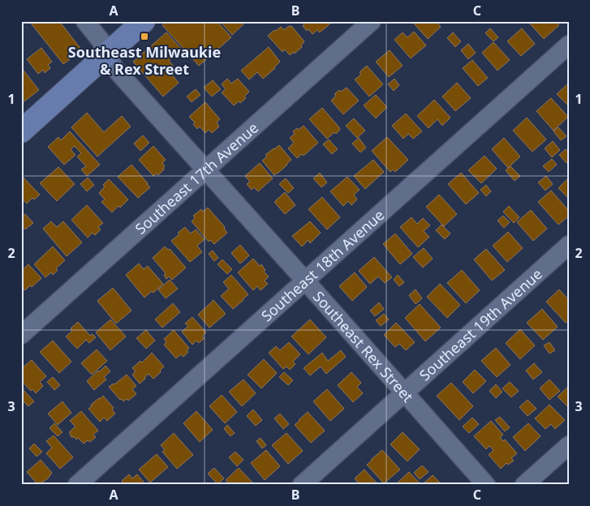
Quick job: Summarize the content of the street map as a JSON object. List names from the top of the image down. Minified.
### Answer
{"streets":{"street":["Southeast 17th Avenue","Southeast 18th Avenue","Southeast 19th Avenue","Southeast Rex Street"]},"crossings":[["Southeast 17th Avenue","Southeast Rex Street"],["Southeast 18th Avenue","Southeast Rex Street"],["Southeast 19th Avenue","Southeast Rex Street"]],"places":{"transit":["Southeast Milwaukie & Rex Street"]},"grid":{"columns":["A","B","C"],"rows":["1","2","3"]}}
